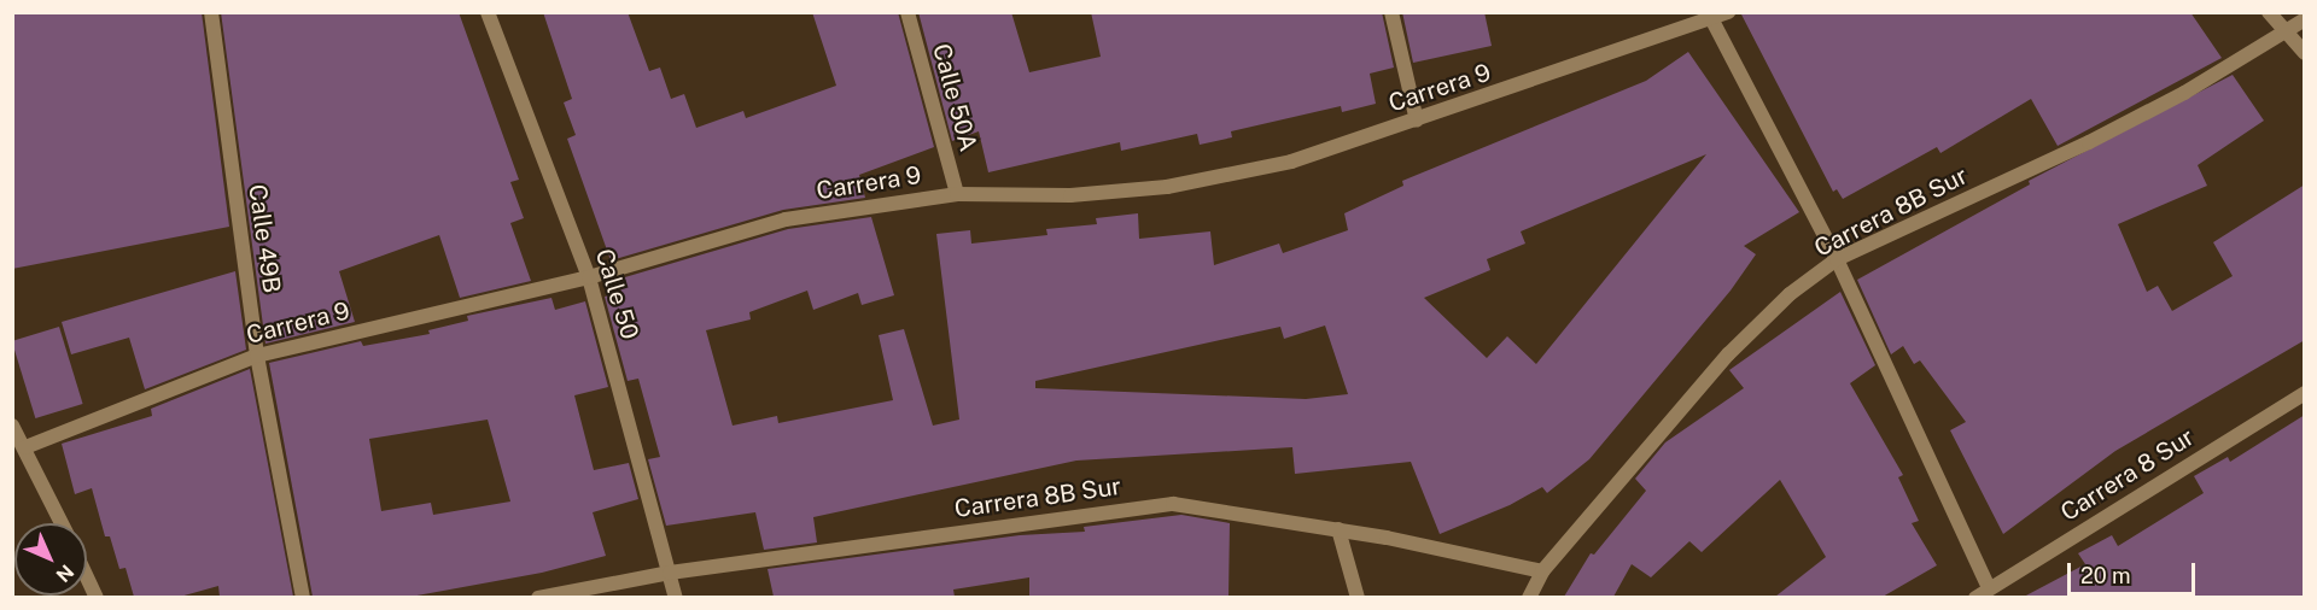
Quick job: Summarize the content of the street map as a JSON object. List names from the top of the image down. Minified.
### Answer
{"streets":{"street":["Carrera 9","Calle 50A","Carrera 8B Sur","Calle 49B","Calle 50","Carrera 8 Sur"]},"crossings":[["Carrera 9","Calle 50A"],["Carrera 9","Calle 49B"],["Carrera 9","Calle 50"],["Carrera 8B Sur","Calle 50"]],"scale_bar":"20 m","north":"bottom right"}
